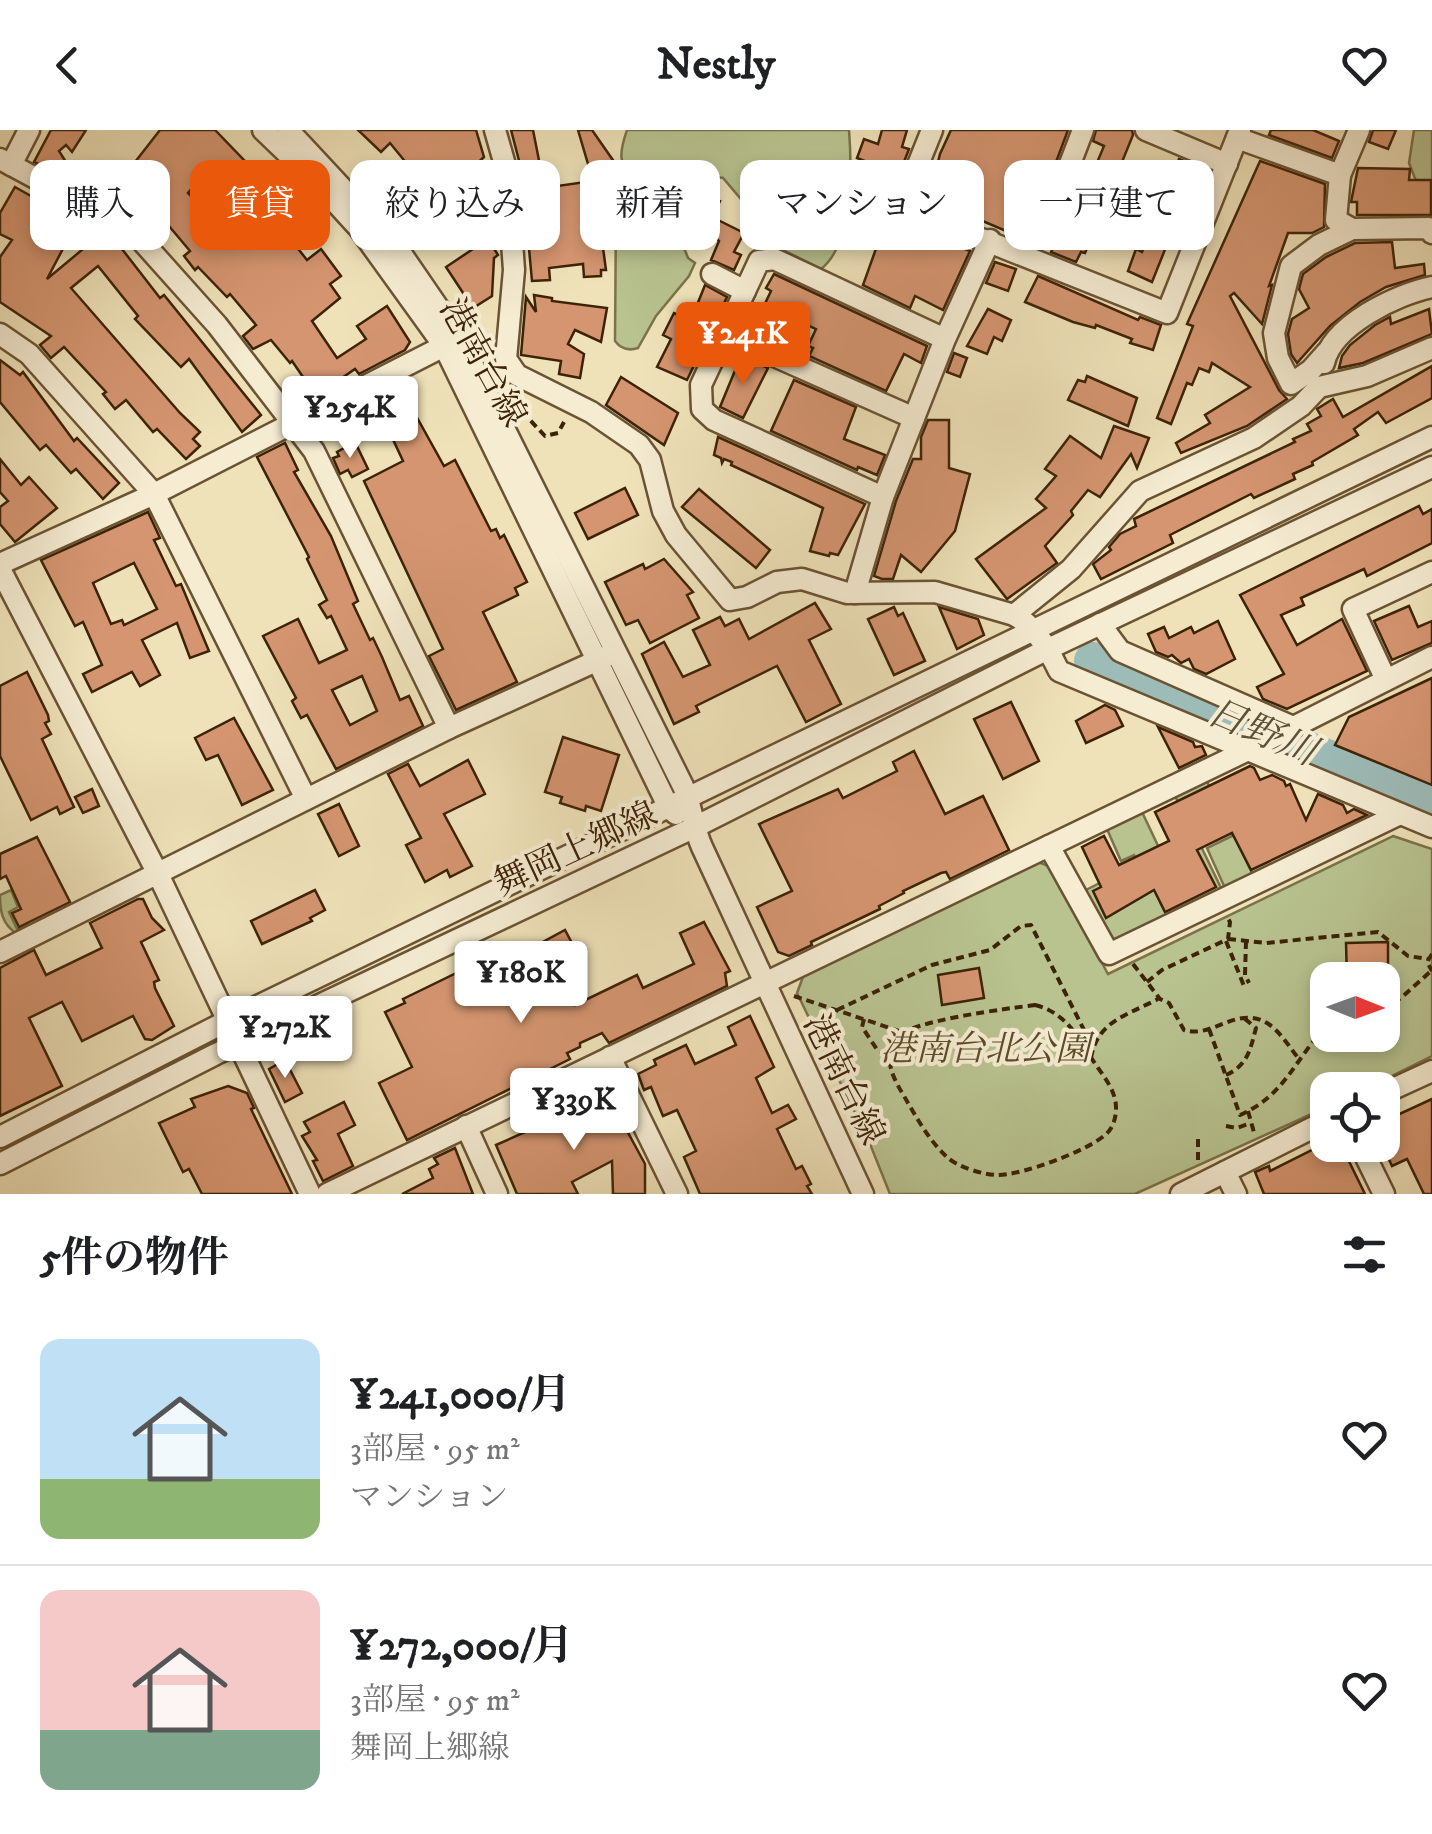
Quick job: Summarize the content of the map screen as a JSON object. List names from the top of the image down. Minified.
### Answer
{"streets":{"street":["港南台線","舞岡上郷線"]},"crossings":[["港南台線","舞岡上郷線"]],"water":["日野川"],"parks":["港南台北公園"],"north":"right","page":{"header":"Nestly","chip":["購入","賃貸","絞り込み","新着","マンション","一戸建て"],"price":["¥241K","¥254K","¥180K","¥272K","¥339K"],"heading":"5件の物件","list":[{"name":"¥241,000/月","note":"3部屋 · 95 m² · マンション"},{"name":"¥272,000/月","note":"3部屋 · 95 m² · 舞岡上郷線"}]}}
